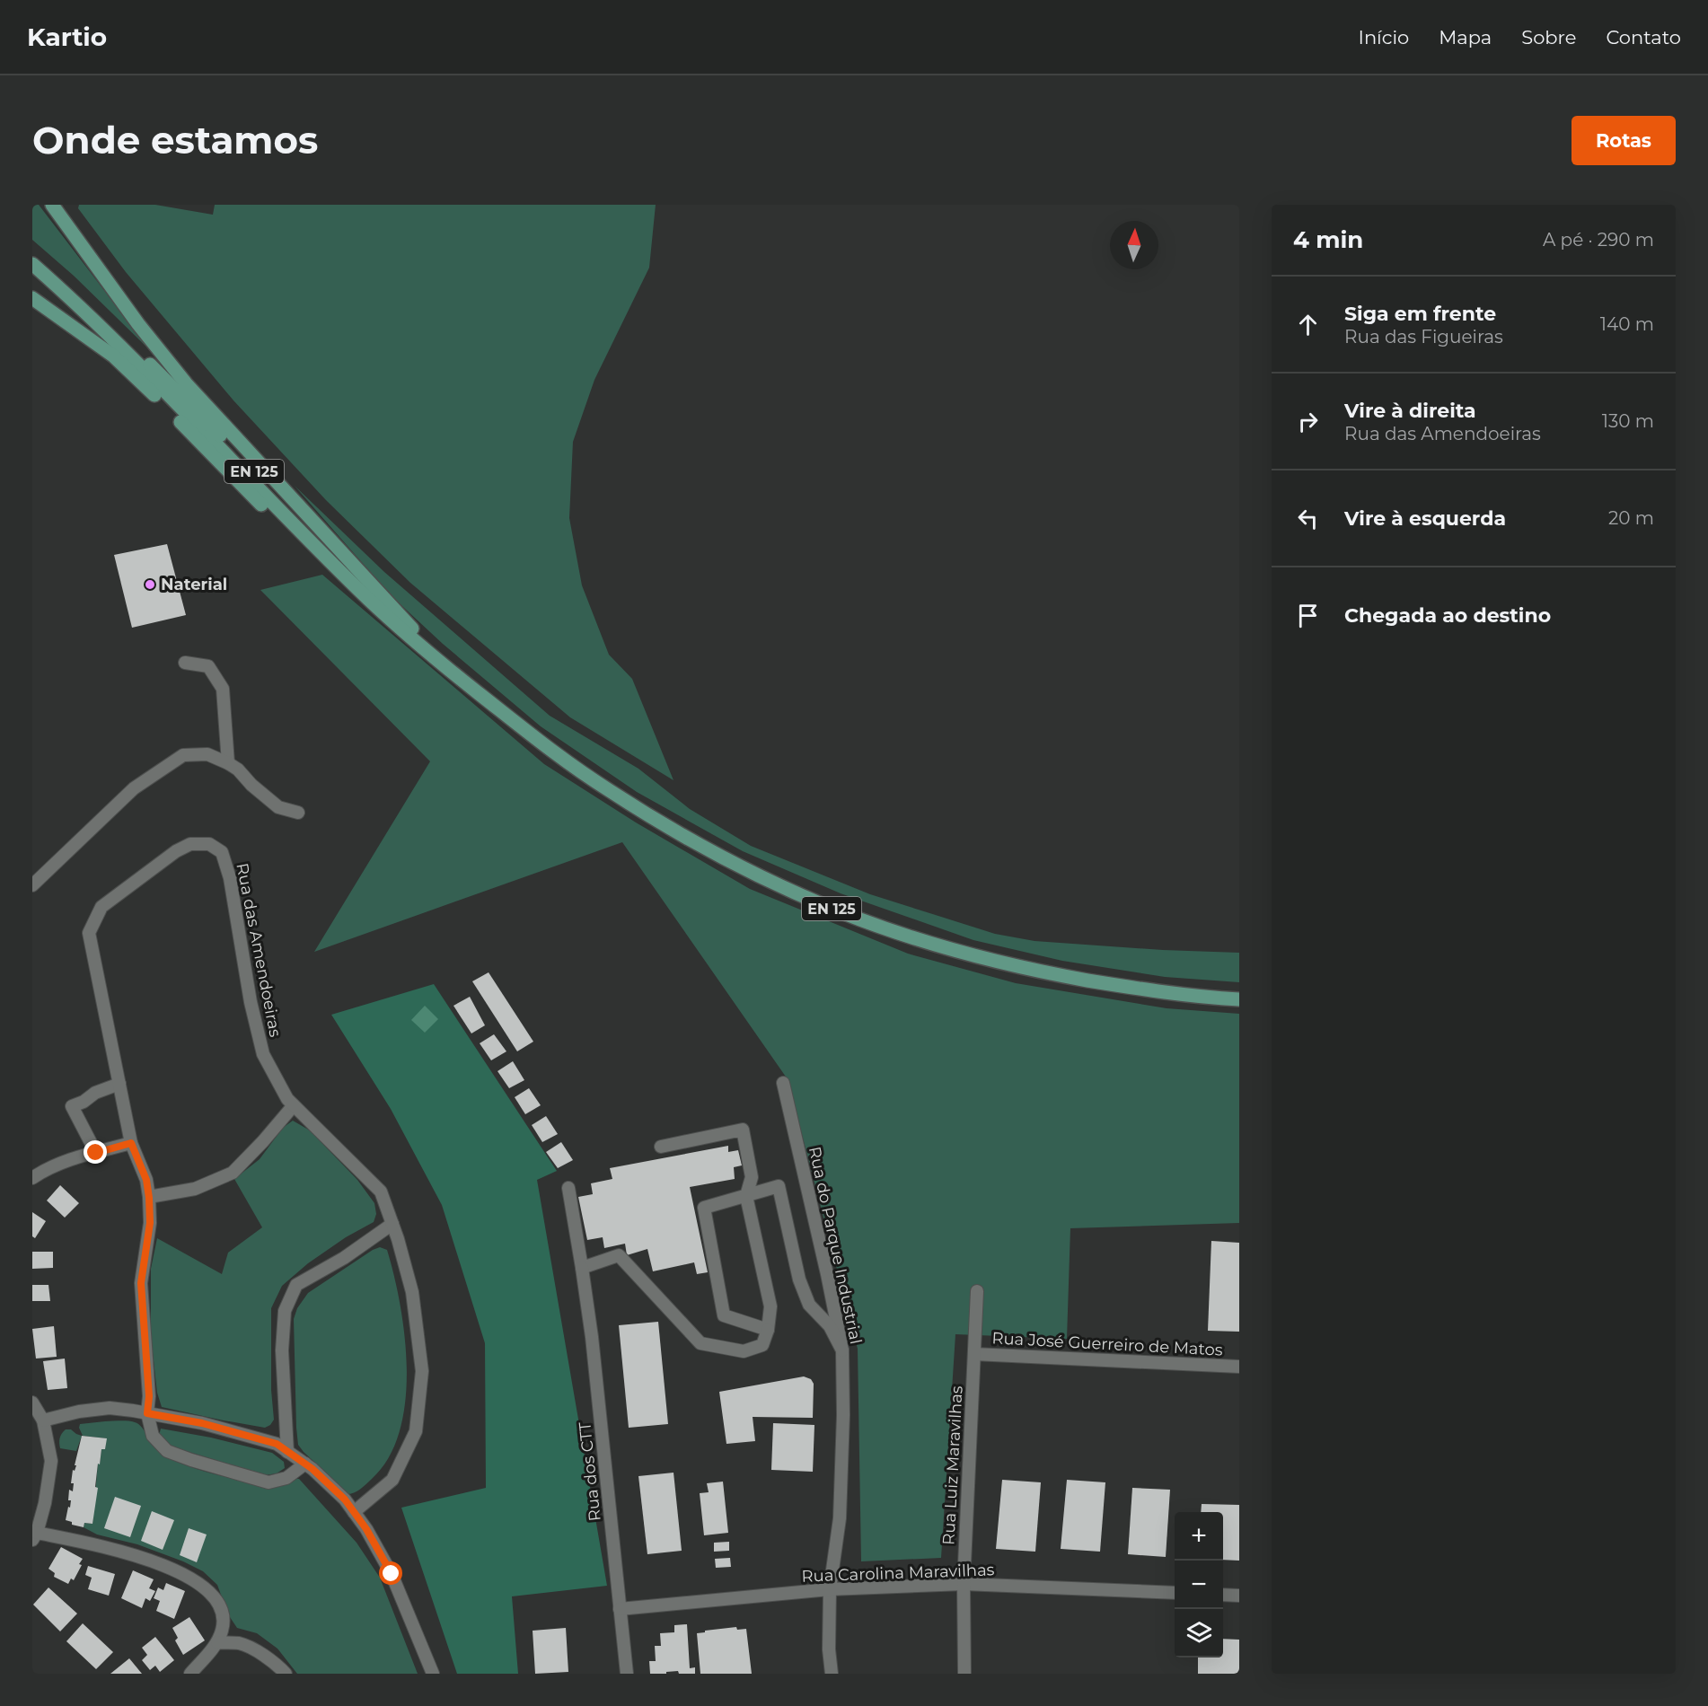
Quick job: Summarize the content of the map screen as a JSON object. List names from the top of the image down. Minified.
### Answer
{"streets":{"main road":["EN 125"],"street":["Rua das Amendoeiras","Rua do Parque Industrial","Rua José Guerreiro de Matos","Rua Luiz Maravilhas","Rua dos CTT","Rua Carolina Maravilhas"]},"crossings":[["Rua do Parque Industrial","Rua Carolina Maravilhas"],["Rua José Guerreiro de Matos","Rua Luiz Maravilhas"],["Rua Luiz Maravilhas","Rua Carolina Maravilhas"],["Rua dos CTT","Rua Carolina Maravilhas"]],"places":["Naterial"],"north":"top","page":{"header":"Kartio","nav":["Início","Mapa","Sobre","Contato"],"buttons":"Rotas","title":"Onde estamos","heading":["4 min","A pé · 290 m"],"list":[["Siga em frente","Rua das Figueiras","140 m"],["Vire à direita","Rua das Amendoeiras","130 m"],["Vire à esquerda","20 m"],"Chegada ao destino"],"map_buttons":["+","−"]}}
